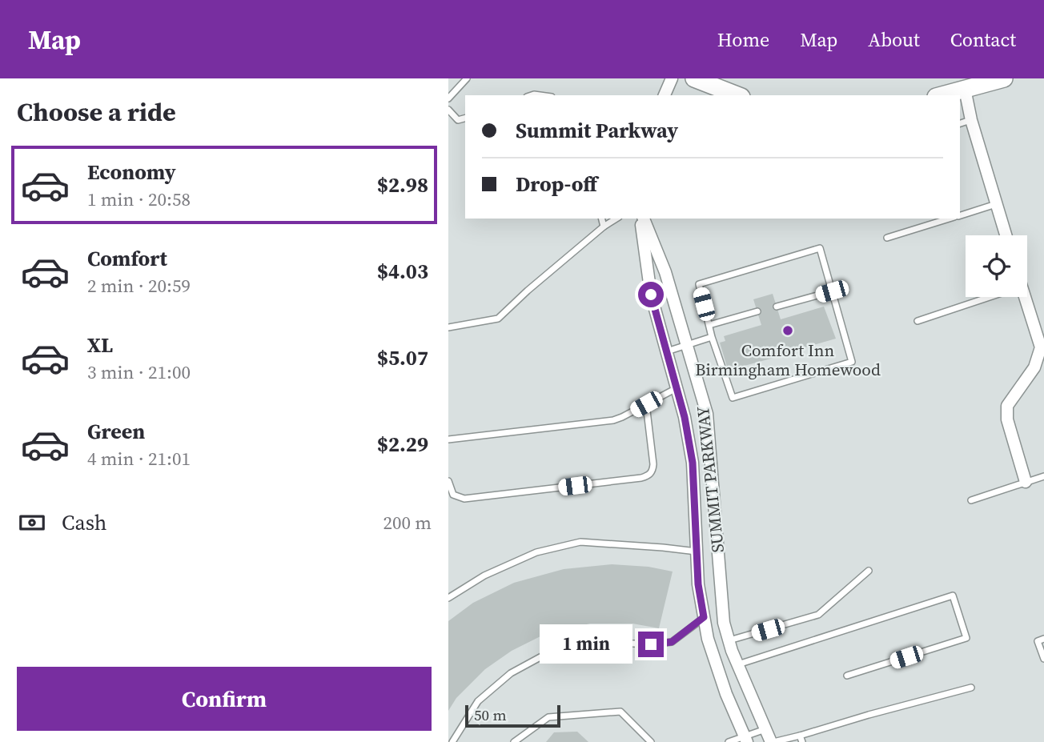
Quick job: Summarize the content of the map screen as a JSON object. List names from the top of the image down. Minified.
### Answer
{"streets":{"street":["SUMMIT PARKWAY"]},"places":["Comfort Inn Birmingham Homewood"],"scale_bar":"50 m","page":{"header":"Map","nav":["Home","Map","About","Contact"],"heading":"Choose a ride","banner":["Summit Parkway","Drop-off"],"list":[{"name":"Economy","note":"1 min · 20:58","value":"$2.98"},{"name":"Comfort","note":"2 min · 20:59","value":"$4.03"},{"name":"XL","note":"3 min · 21:00","value":"$5.07"},{"name":"Green","note":"4 min · 21:01","value":"$2.29"}],"pay":["Cash","200 m"],"bubble":"1 min","buttons":"Confirm","scale":"50 m"}}
